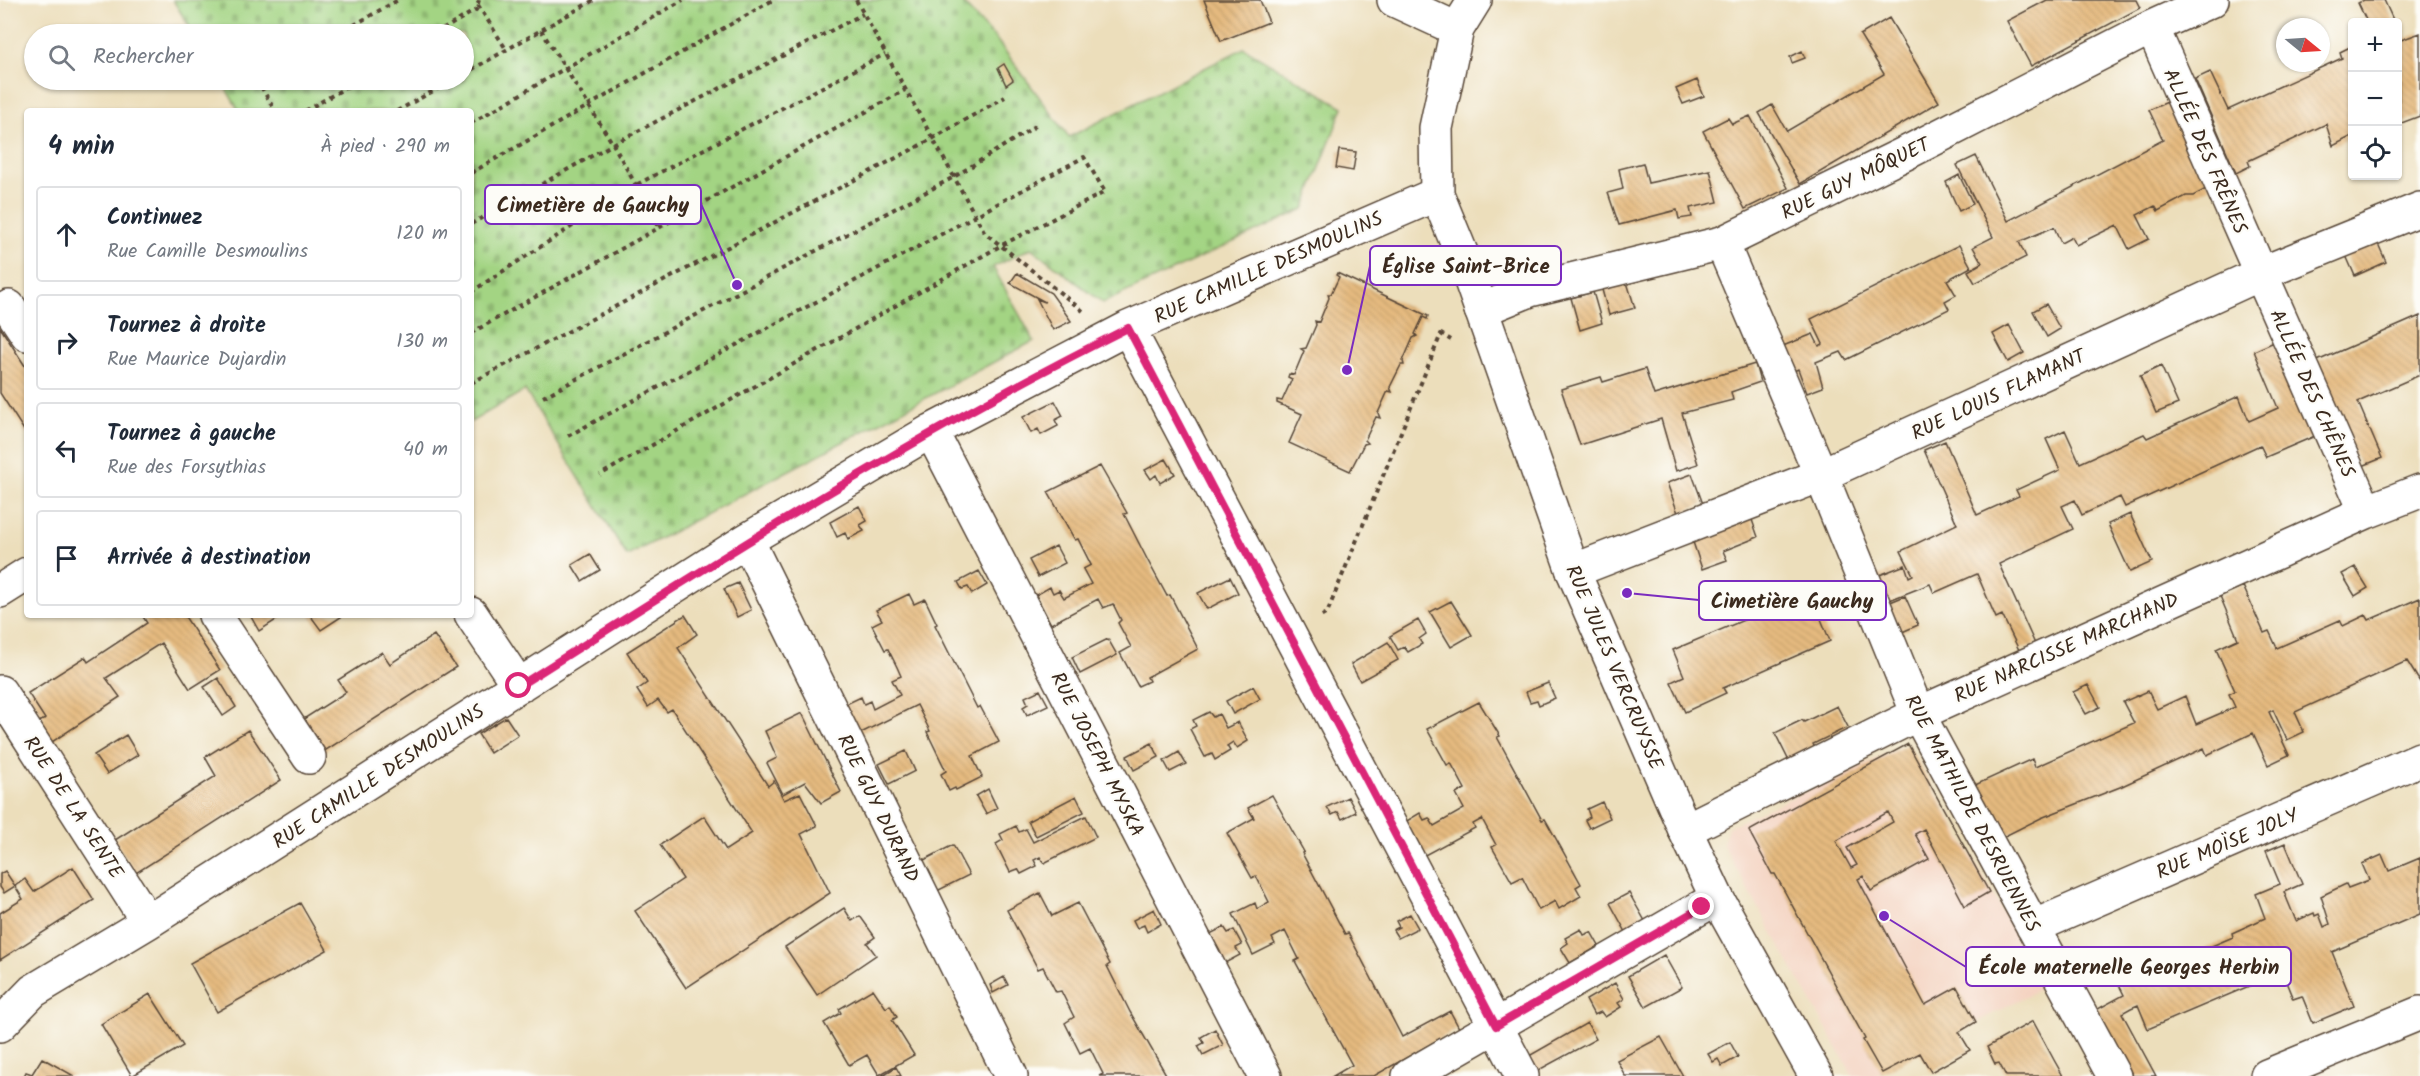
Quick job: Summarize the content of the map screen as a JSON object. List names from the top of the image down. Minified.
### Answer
{"streets":{"street":["ALLÉE DES FRÊNES","RUE GUY MÔQUET","RUE CAMILLE DESMOULINS","ALLÉE DES CHÊNES","RUE LOUIS FLAMANT","RUE NARCISSE MARCHAND","RUE JULES VERCRUYSSE","RUE JOSEPH MYSKA","RUE DE LA SENTE","RUE GUY DURAND","RUE MATHILDE DESRUENNES","RUE MOÏSE JOLY"]},"crossings":[["ALLÉE DES FRÊNES","RUE GUY MÔQUET"],["ALLÉE DES FRÊNES","ALLÉE DES CHÊNES"],["ALLÉE DES FRÊNES","RUE LOUIS FLAMANT"],["RUE GUY MÔQUET","RUE JULES VERCRUYSSE"],["RUE GUY MÔQUET","RUE MATHILDE DESRUENNES"],["RUE CAMILLE DESMOULINS","RUE JULES VERCRUYSSE"],["RUE CAMILLE DESMOULINS","RUE JOSEPH MYSKA"],["RUE CAMILLE DESMOULINS","RUE DE LA SENTE"],["RUE CAMILLE DESMOULINS","RUE GUY DURAND"],["ALLÉE DES CHÊNES","RUE LOUIS FLAMANT"],["ALLÉE DES CHÊNES","RUE NARCISSE MARCHAND"],["RUE LOUIS FLAMANT","RUE JULES VERCRUYSSE"],["RUE LOUIS FLAMANT","RUE MATHILDE DESRUENNES"],["RUE NARCISSE MARCHAND","RUE JULES VERCRUYSSE"],["RUE NARCISSE MARCHAND","RUE MATHILDE DESRUENNES"],["RUE MATHILDE DESRUENNES","RUE MOÏSE JOLY"]],"places":["Cimetière de Gauchy","Église Saint-Brice","Cimetière Gauchy","École maternelle Georges Herbin"],"north":"right","page":{"map_buttons":["+","−"],"search":"Rechercher","heading":["4 min","À pied · 290 m"],"list":[["Continuez","Rue Camille Desmoulins","120 m"],["Tournez à droite","Rue Maurice Dujardin","130 m"],["Tournez à gauche","Rue des Forsythias","40 m"],"Arrivée à destination"]}}
